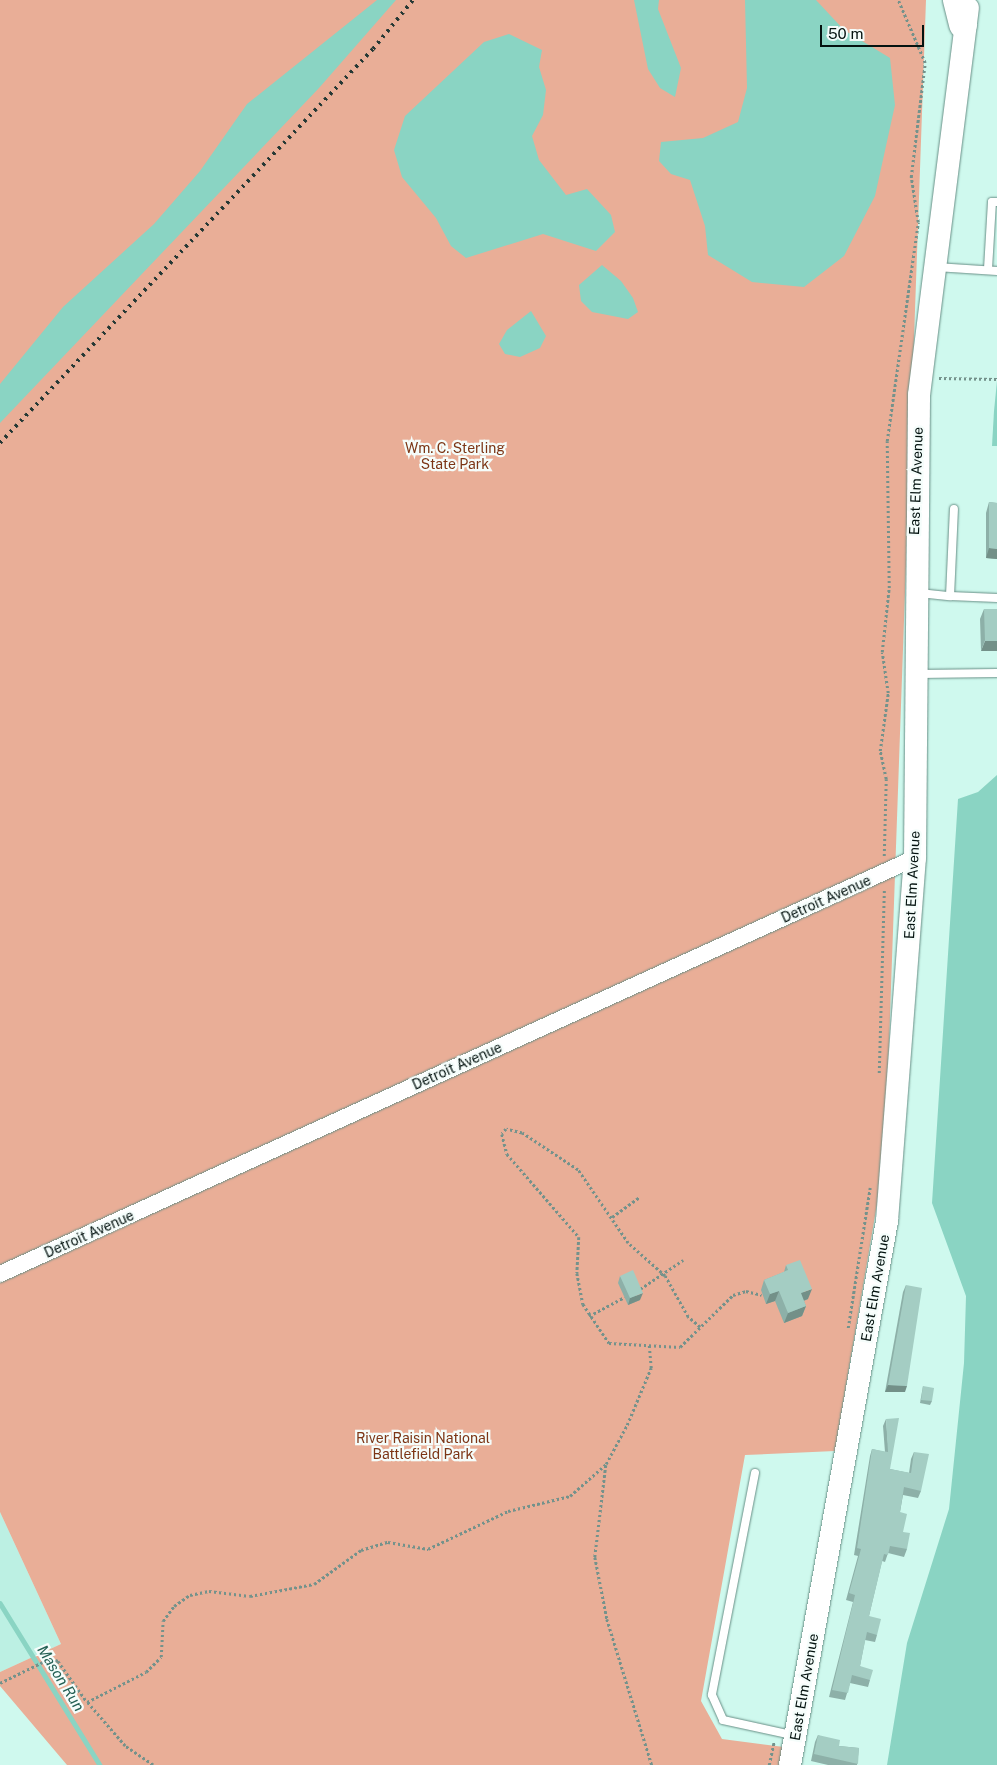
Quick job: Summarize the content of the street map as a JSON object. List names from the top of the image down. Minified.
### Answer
{"streets":{"main road":["East Elm Avenue"],"street":["Detroit Avenue"]},"crossings":[["East Elm Avenue","Detroit Avenue"]],"water":["Mason Run"],"parks":["Wm. C. Sterling State Park","River Raisin National Battlefield Park"],"scale_bar":"50 m"}
